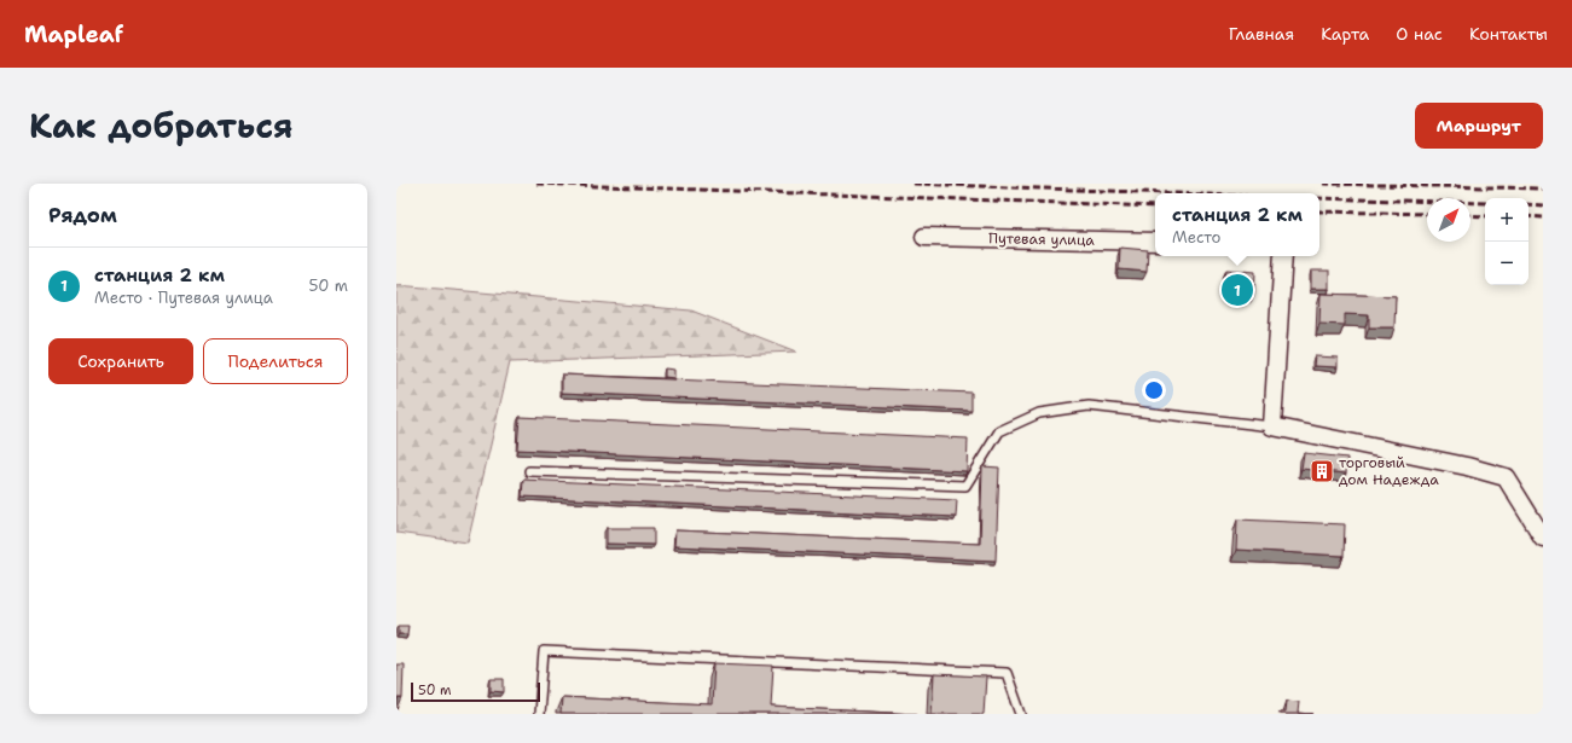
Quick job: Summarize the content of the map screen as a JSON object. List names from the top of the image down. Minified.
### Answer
{"streets":{"street":["Путевая улица"]},"places":{"building":["торговый дом Надежда"]},"scale_bar":"50 m","north":"top right","page":{"header":"Mapleaf","nav":["Главная","Карта","О нас","Контакты"],"title":"Как добраться","buttons":["Маршрут",["Сохранить","Поделиться"]],"heading":"Рядом","popup":["станция 2 км","Место"],"map_buttons":["+","−"],"list":[{"mark":"1","name":"станция 2 км","note":"Место · Путевая улица","value":"50 m"}],"pins":"1","scale":"50 m"}}
